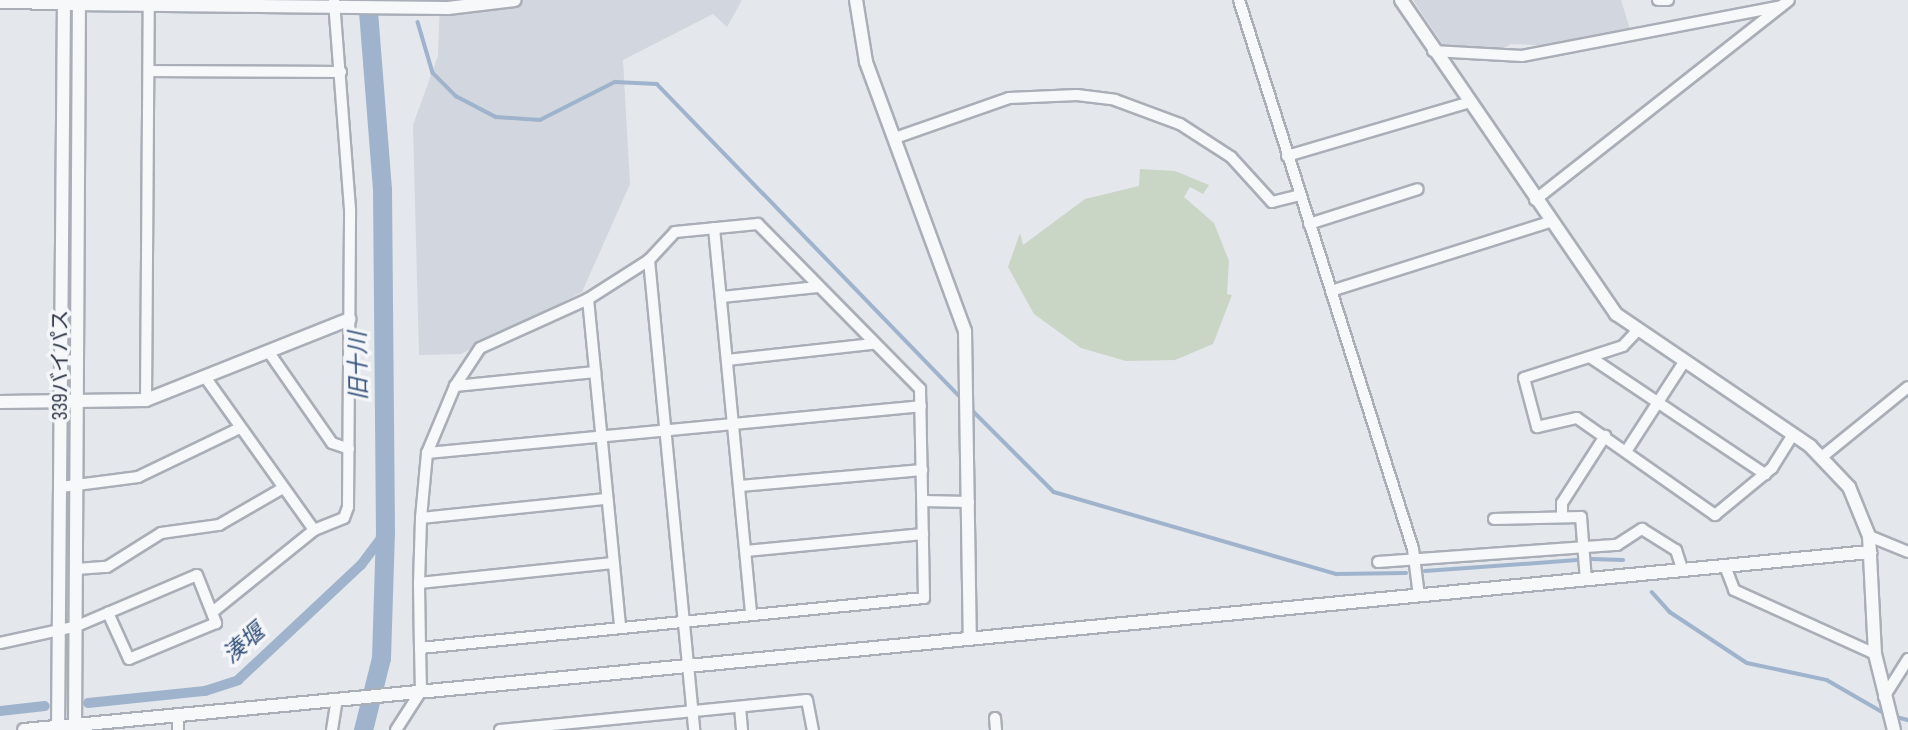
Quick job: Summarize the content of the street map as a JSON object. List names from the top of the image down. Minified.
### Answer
{"streets":{"street":["339バイパス"]},"water":["旧十川","湊堰"]}
